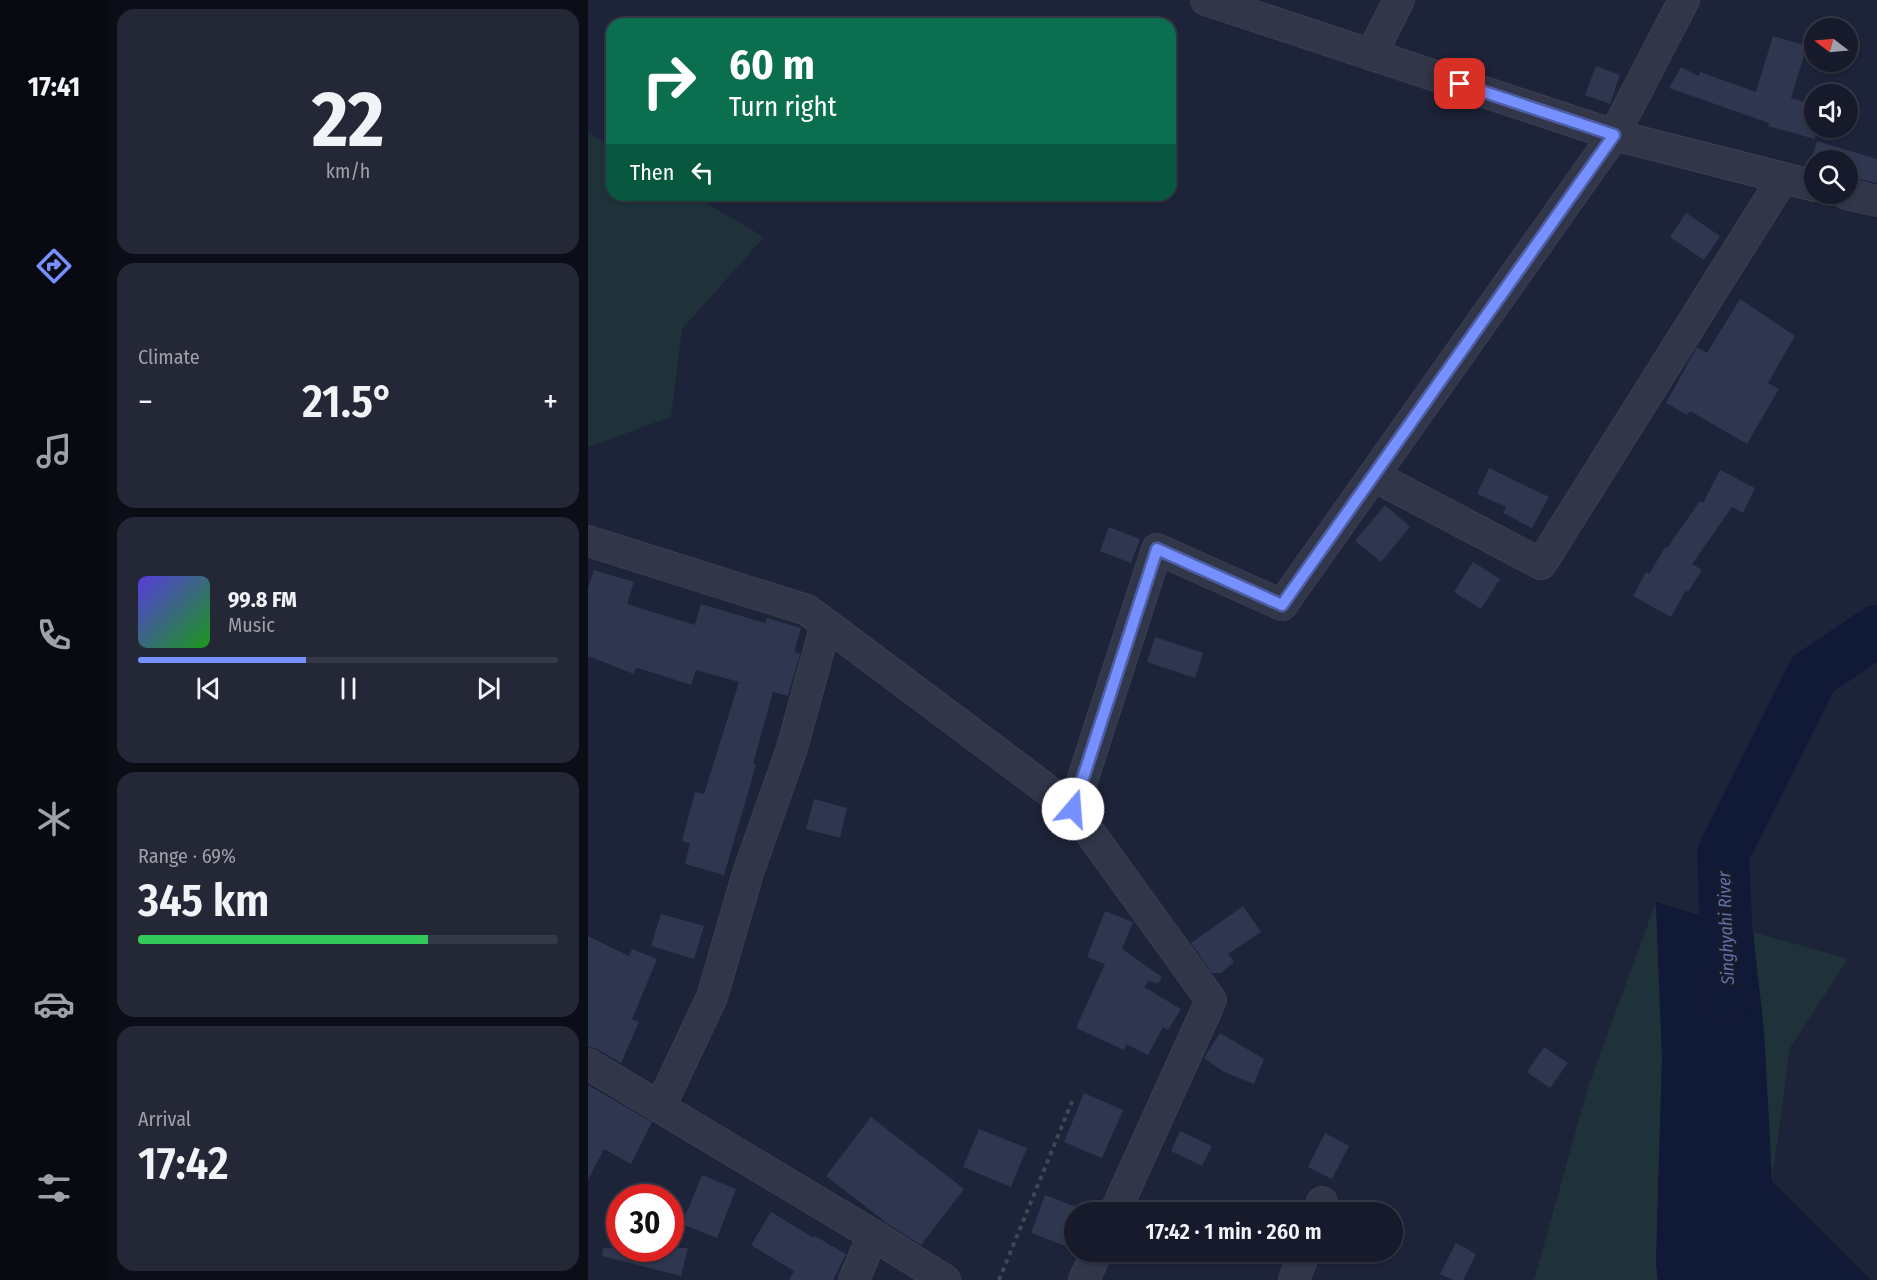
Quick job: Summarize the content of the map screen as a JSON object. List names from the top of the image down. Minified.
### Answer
{"water":["Singhyahi River"],"north":"left","page":{"tabs":"17:41","tile":[["22","km/h"],"Climate",["Range · 69%","345 km"],["Arrival","17:42"]],"turn":["60 m","Turn right"],"then":"Then","heat":["−","21.5°","+"],"song":["99.8 FM","Music"],"limit":"30","trip":"17:42 · 1 min · 260 m"}}
